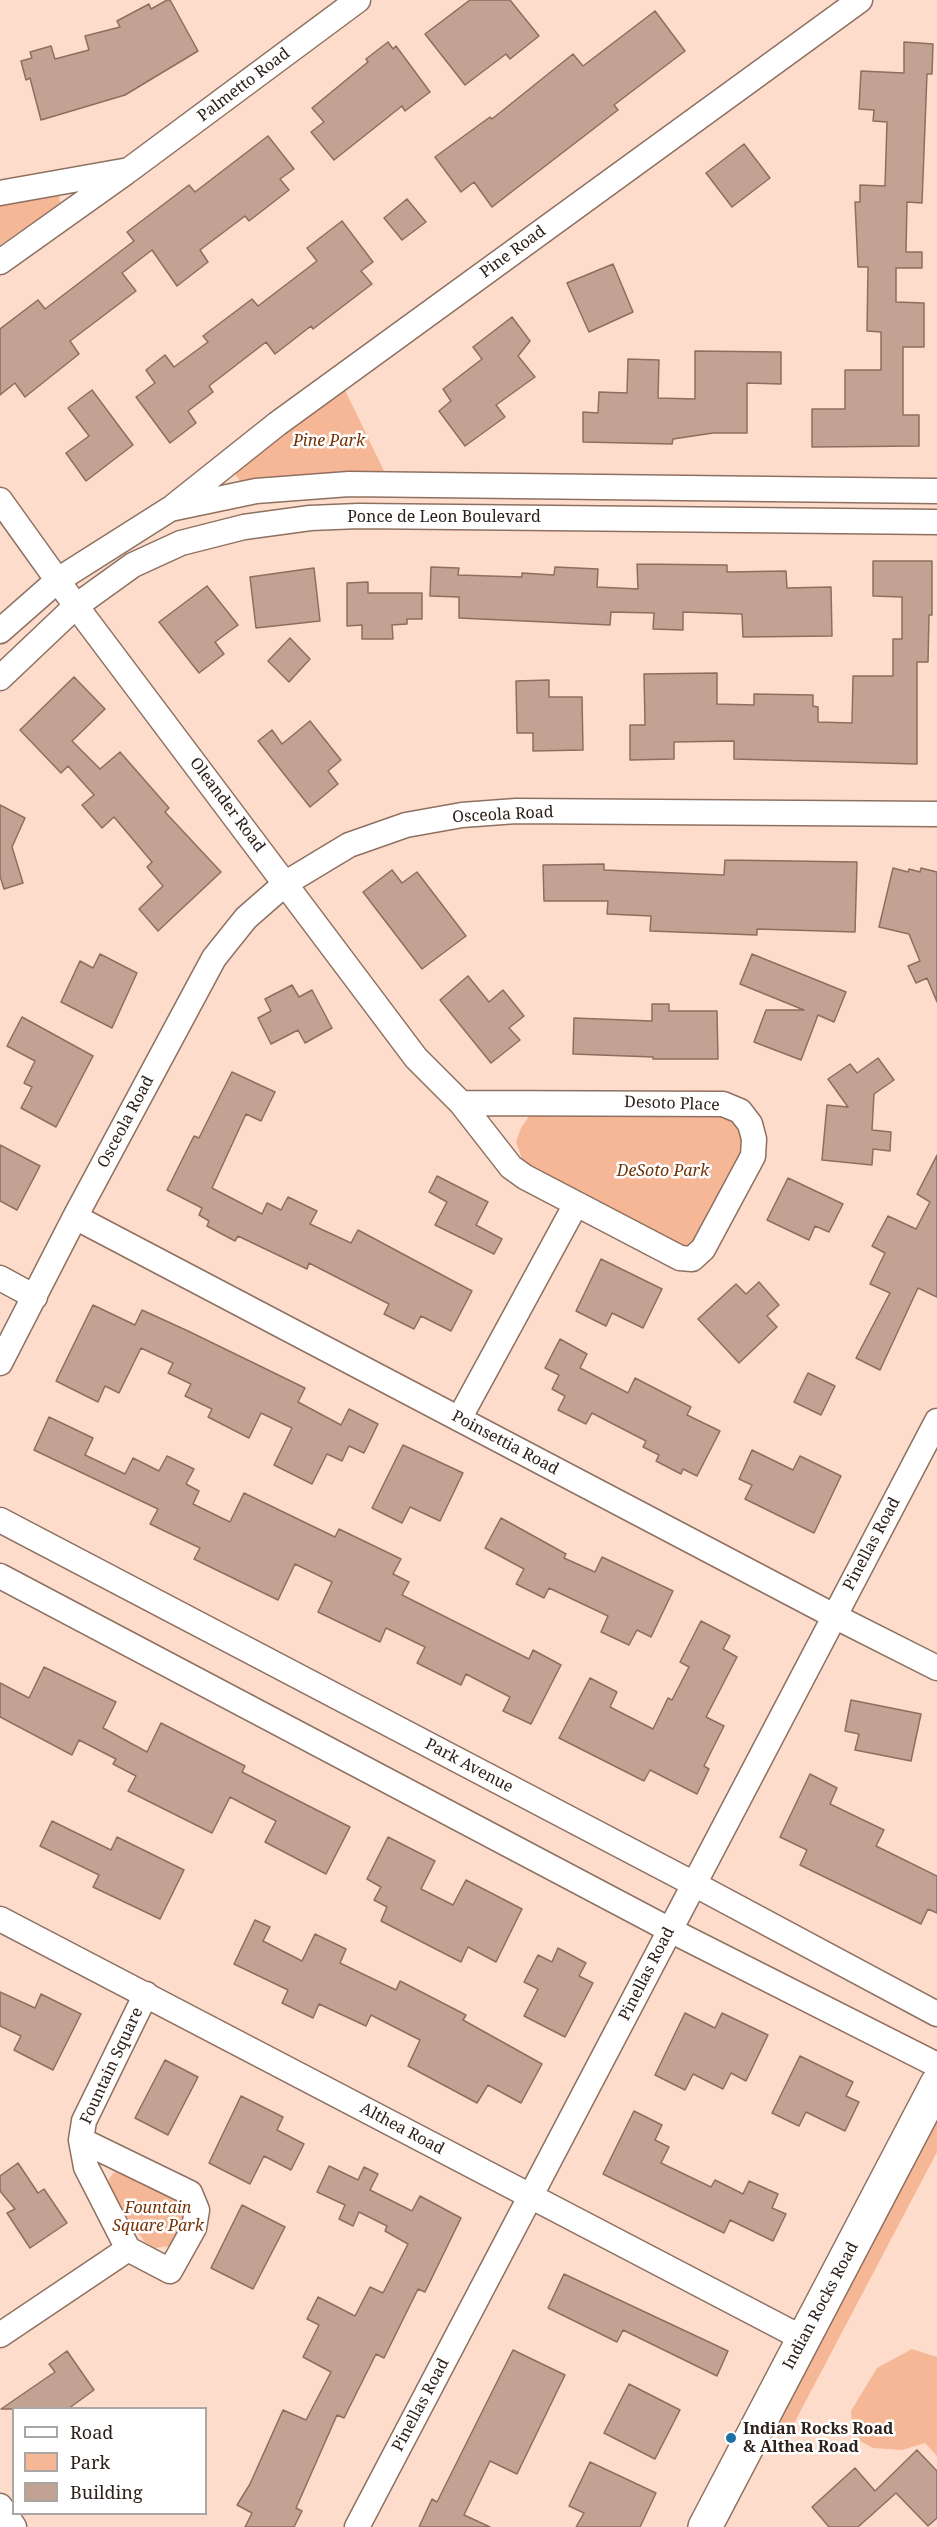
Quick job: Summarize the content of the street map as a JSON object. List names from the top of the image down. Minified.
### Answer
{"streets":{"street":["Palmetto Road","Pine Road","Ponce de Leon Boulevard","Oleander Road","Osceola Road","Desoto Place","Poinsettia Road","Pinellas Road","Park Avenue","Fountain Square","Althea Road","Indian Rocks Road"]},"crossings":[["Pine Road","Ponce de Leon Boulevard"],["Ponce de Leon Boulevard","Oleander Road"],["Oleander Road","Osceola Road"],["Oleander Road","Desoto Place"],["Osceola Road","Poinsettia Road"],["Poinsettia Road","Pinellas Road"],["Pinellas Road","Park Avenue"],["Pinellas Road","Althea Road"],["Fountain Square","Althea Road"],["Althea Road","Indian Rocks Road"]],"parks":["Pine Park","DeSoto Park","Fountain Square Park"],"places":["Indian Rocks Road & Althea Road"],"legend":["Road","Park","Building"]}
